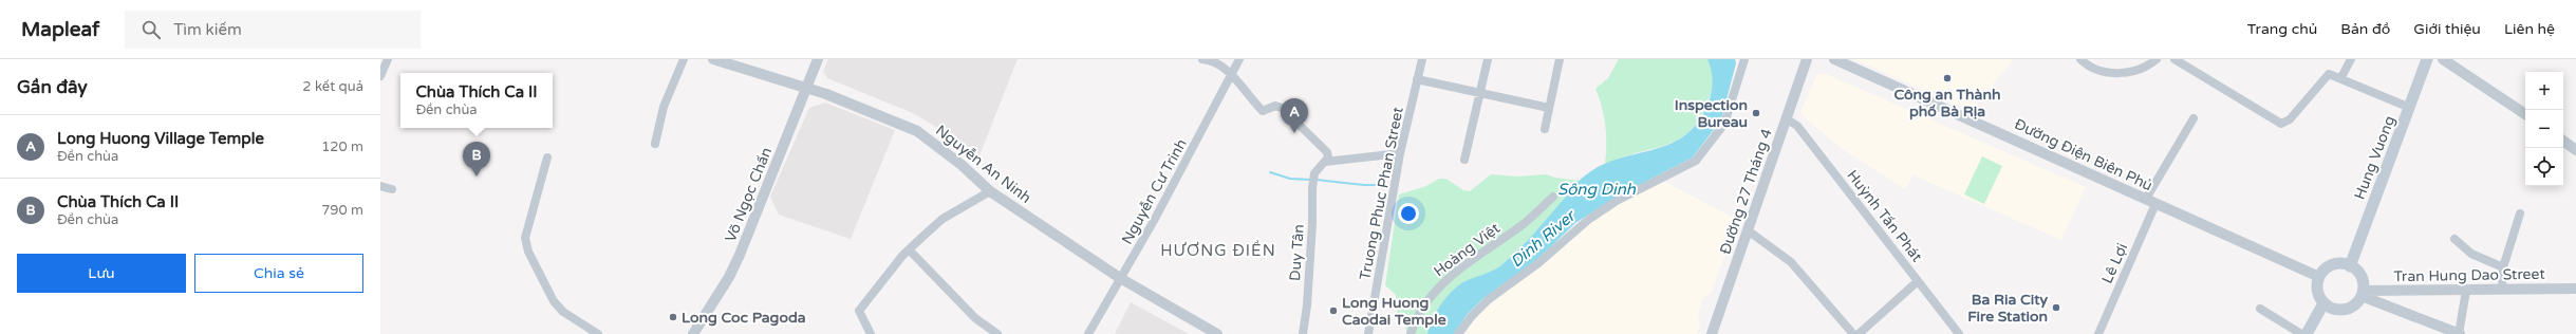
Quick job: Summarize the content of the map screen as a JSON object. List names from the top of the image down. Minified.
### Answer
{"streets":{"main road":["Hung Vuong"],"street":["Đường Điện Biên Phủ","Nguyễn An Ninh","Nguyễn Cư Trinh","Đường 27 Tháng 4","Truong Phuc Phan Street","Võ Ngọc Chấn","Huỳnh Tấn Phát","Hoàng Việt","Duy Tân","Lê Lợi","Tran Hung Dao Street"]},"crossings":[["Đường Điện Biên Phủ","Hung Vuong"],["Đường Điện Biên Phủ","Lê Lợi"],["Đường Điện Biên Phủ","Tran Hung Dao Street"],["Hung Vuong","Tran Hung Dao Street"],["Nguyễn An Ninh","Nguyễn Cư Trinh"],["Nguyễn An Ninh","Võ Ngọc Chấn"],["Đường 27 Tháng 4","Huỳnh Tấn Phát"]],"districts":["HƯƠNG ĐIỀN"],"water":["Sông Dinh","Dinh River"],"places":["Công an Thành phố Bà Rịa","Inspection Bureau","Ba Ria City Fire Station","Long Huong Caodai Temple","Long Coc Pagoda"],"page":{"header":"Mapleaf","search":"Tìm kiếm","nav":["Trang chủ","Bản đồ","Giới thiệu","Liên hệ"],"heading":["Gần đây","2 kết quả"],"map_buttons":["+","−"],"popup":["Chùa Thích Ca II","Đền chùa"],"pins":["A","B"],"list":[{"mark":"A","name":"Long Huong Village Temple","note":"Đền chùa","value":"120 m"},{"mark":"B","name":"Chùa Thích Ca II","note":"Đền chùa","value":"790 m"}],"buttons":["Lưu","Chia sẻ"]}}
